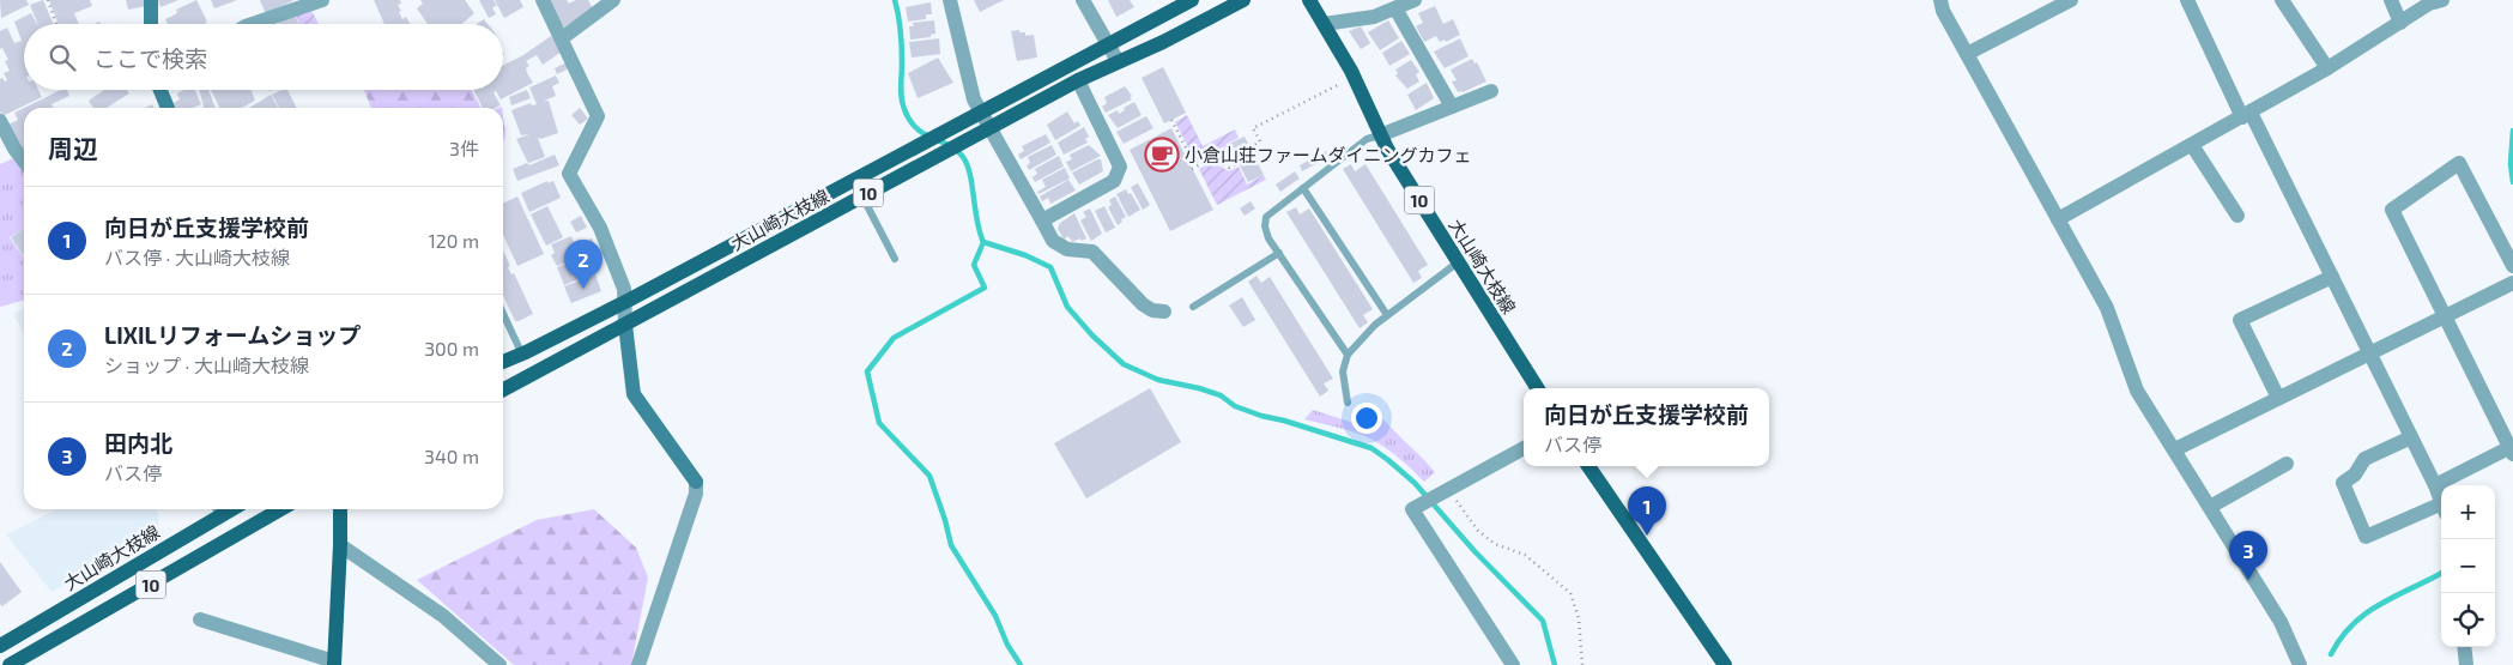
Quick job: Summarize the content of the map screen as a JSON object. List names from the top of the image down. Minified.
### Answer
{"streets":{"main road":["10","大山崎大枝線"]},"places":{"cafe":["小倉山荘ファームダイニングカフェ"]},"page":{"search":"ここで検索","heading":["周辺","3件"],"list":[{"mark":"1","name":"向日が丘支援学校前","note":"バス停 · 大山崎大枝線","value":"120 m"},{"mark":"2","name":"LIXILリフォームショップ","note":"ショップ · 大山崎大枝線","value":"300 m"},{"mark":"3","name":"田内北","note":"バス停","value":"340 m"}],"pins":["2","1","3"],"popup":["向日が丘支援学校前","バス停"],"map_buttons":["+","−"]}}
